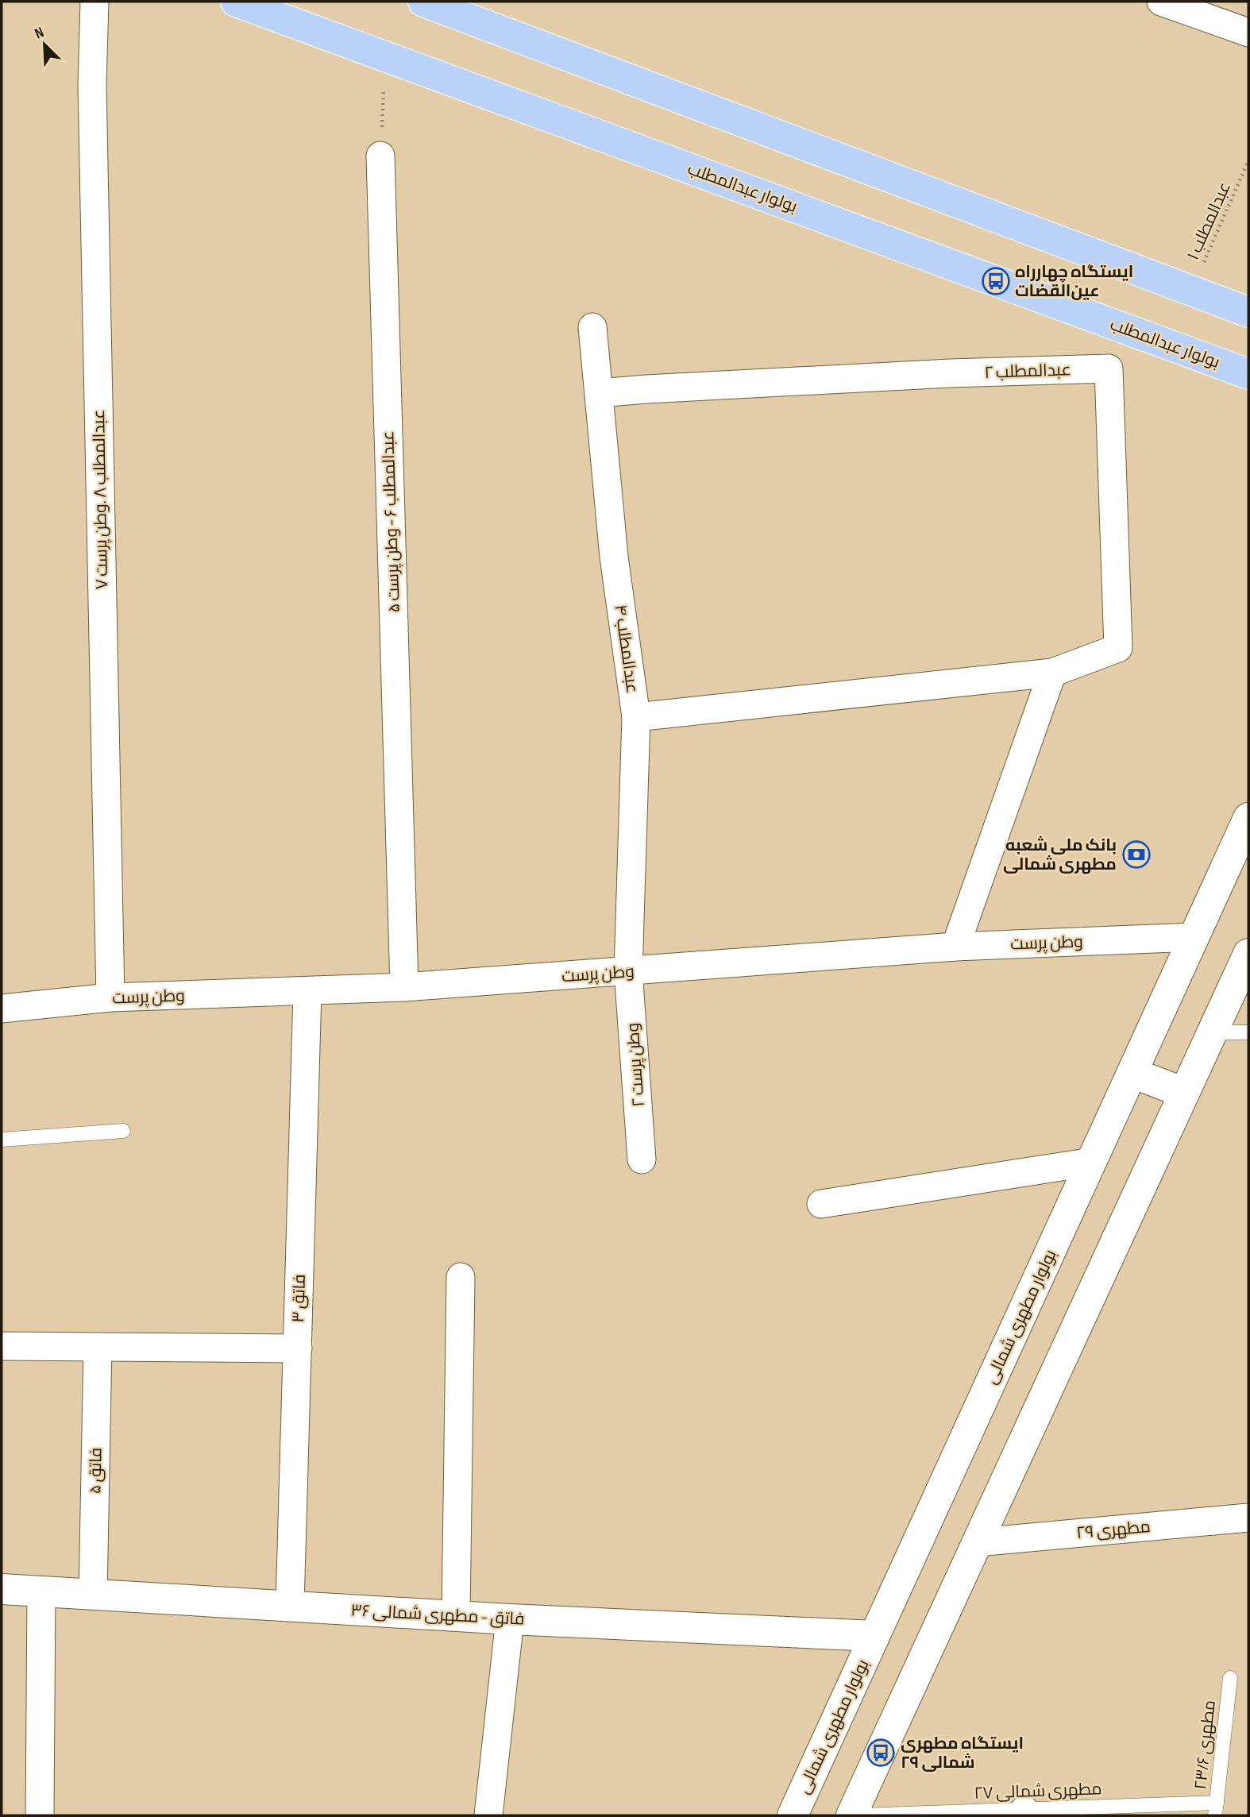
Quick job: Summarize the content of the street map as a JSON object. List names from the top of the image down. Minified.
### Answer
{"streets":{"main road":["بولوار عبدالمطلب","بولوار مطهری شمالی","فاتق - مطهری شمالی ۳۶"],"street":["عبدالمطلب ۲","عبدالمطلب ۸ .وطن پرست ۷","عبدالمطلب ۶ - وطن پرست ۵","عبدالمطلب ۴","وطن پرست","وطن پرست ۲","فاتق ۳","فاتق ۵","مطهری ۲۹"],"lane":["مطهری ۲۳/۶","مطهری شمالی ۲۷"],"path":["عبدالمطلب ۱"]},"crossings":[["عبدالمطلب ۲","عبدالمطلب ۴"],["عبدالمطلب ۸ .وطن پرست ۷","وطن پرست"],["عبدالمطلب ۶ - وطن پرست ۵","وطن پرست"],["عبدالمطلب ۴","وطن پرست"],["عبدالمطلب ۴","وطن پرست ۲"],["وطن پرست","وطن پرست ۲"],["وطن پرست","فاتق ۳"],["وطن پرست","بولوار مطهری شمالی"],["فاتق ۳","فاتق - مطهری شمالی ۳۶"],["بولوار مطهری شمالی","فاتق - مطهری شمالی ۳۶"],["فاتق ۵","فاتق - مطهری شمالی ۳۶"],["مطهری ۲۳/۶","مطهری شمالی ۲۷"]],"places":{"bus stop":["ایستگاه چهارراه عین‌القضات","ایستگاه مطهری شمالی ۲۹"],"bank":["بانک ملی شعبه مطهری شمالی"]},"north":"top left"}
